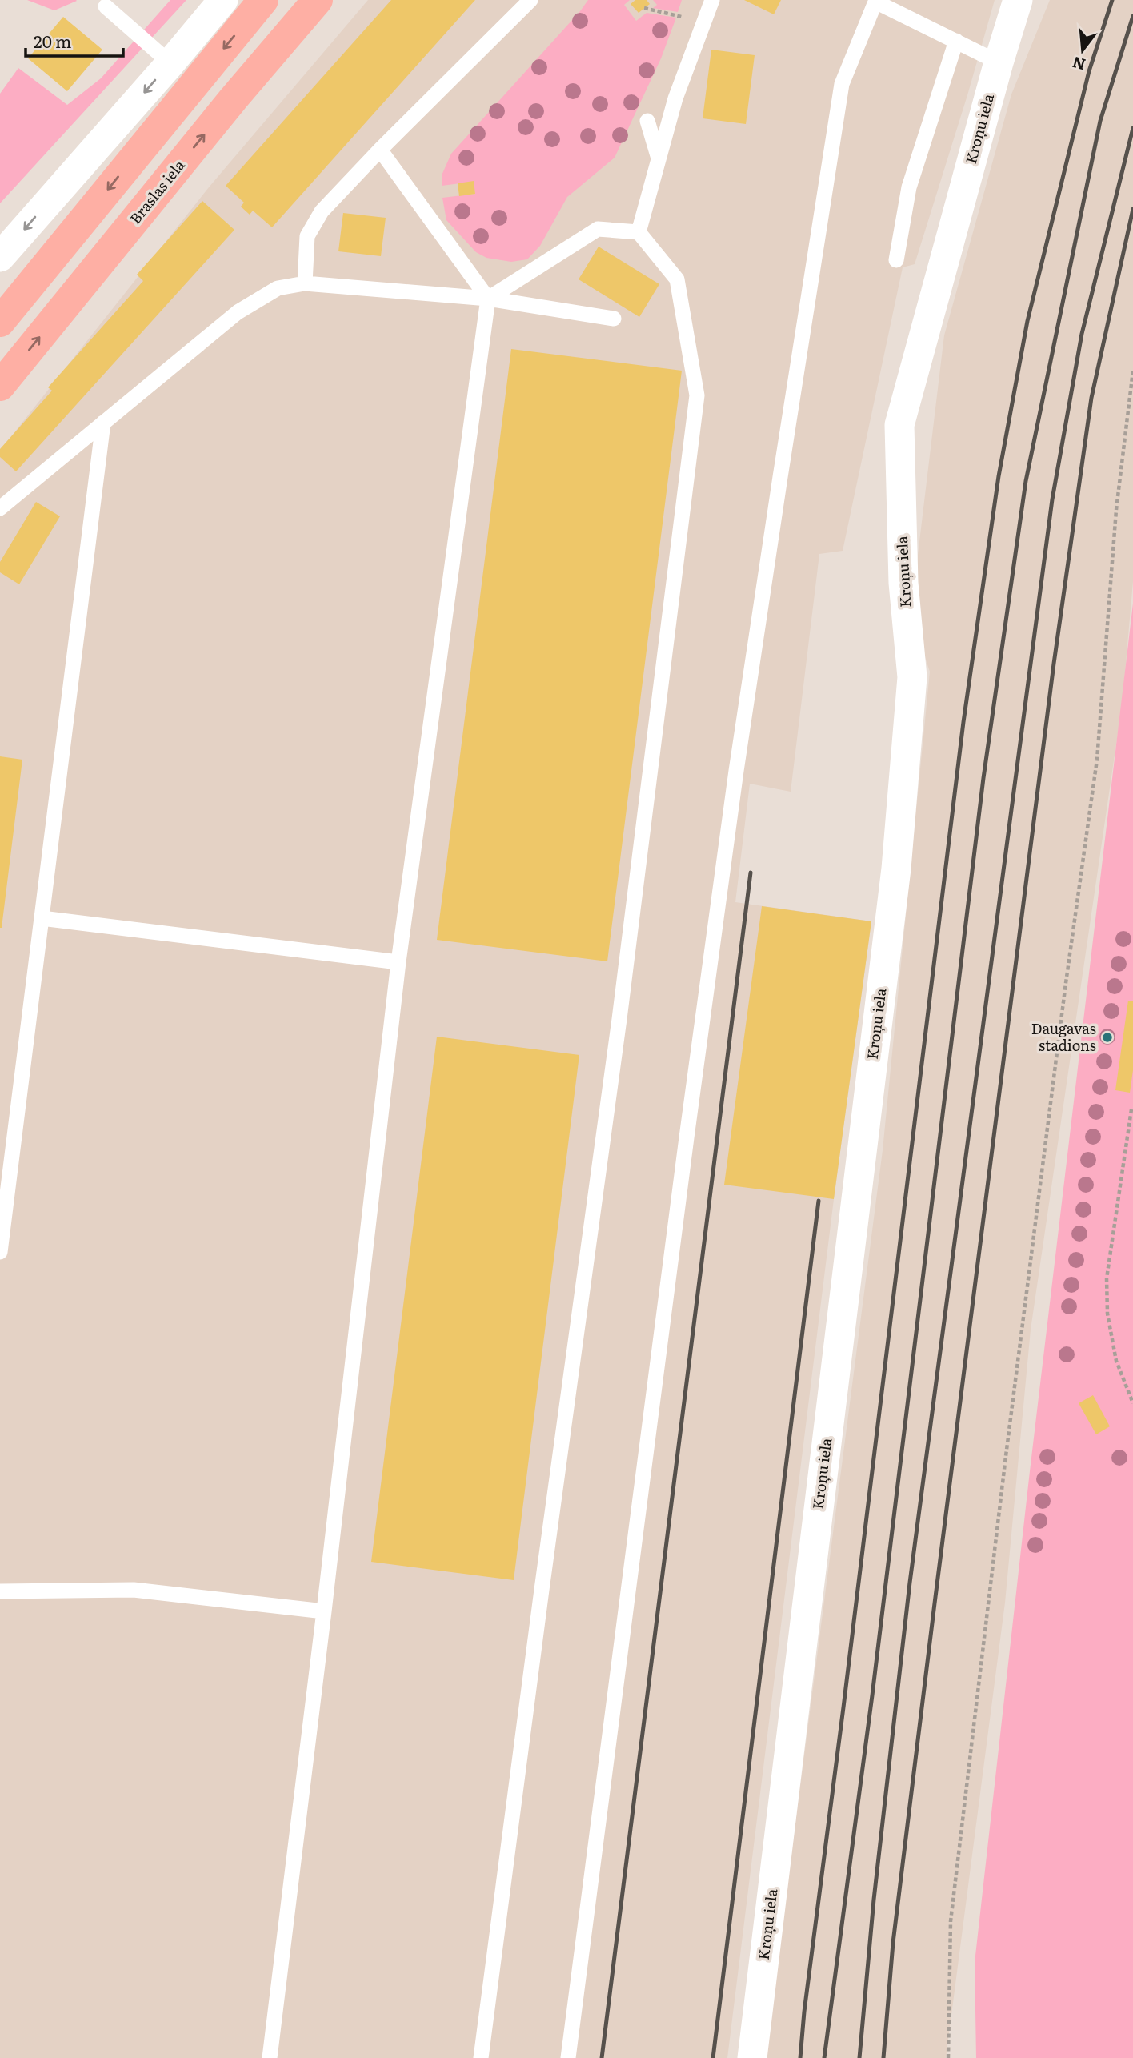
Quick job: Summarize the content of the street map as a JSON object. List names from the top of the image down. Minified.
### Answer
{"streets":{"main road":["Braslas iela"],"street":["Kroņu iela"]},"places":["Daugavas stadions"],"scale_bar":"20 m","north":"bottom"}
